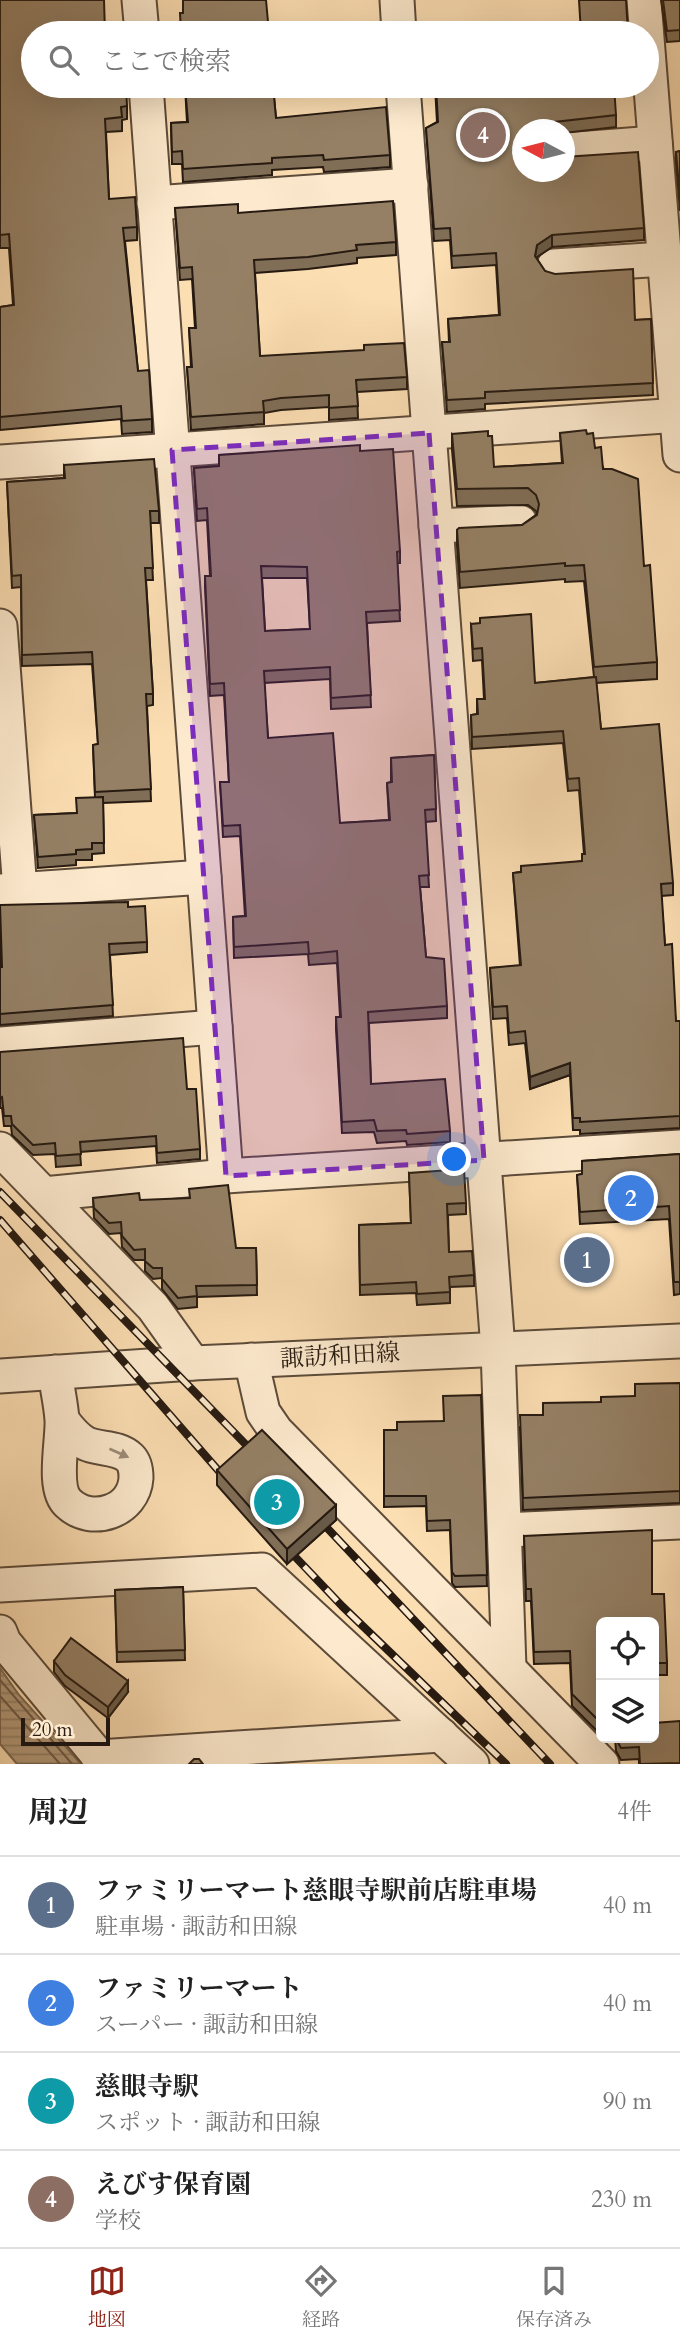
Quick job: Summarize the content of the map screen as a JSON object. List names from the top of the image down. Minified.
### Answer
{"streets":{"street":["諏訪和田線"]},"scale_bar":"20 m","north":"left","page":{"search":"ここで検索","pins":["4","2","1","3"],"scale":"20 m","heading":["周辺","4件"],"list":[{"mark":"1","name":"ファミリーマート慈眼寺駅前店駐車場","note":"駐車場 · 諏訪和田線","value":"40 m"},{"mark":"2","name":"ファミリーマート","note":"スーパー · 諏訪和田線","value":"40 m"},{"mark":"3","name":"慈眼寺駅","note":"スポット · 諏訪和田線","value":"90 m"},{"mark":"4","name":"えびす保育園","note":"学校","value":"230 m"}],"nav":["地図","経路","保存済み"]}}
